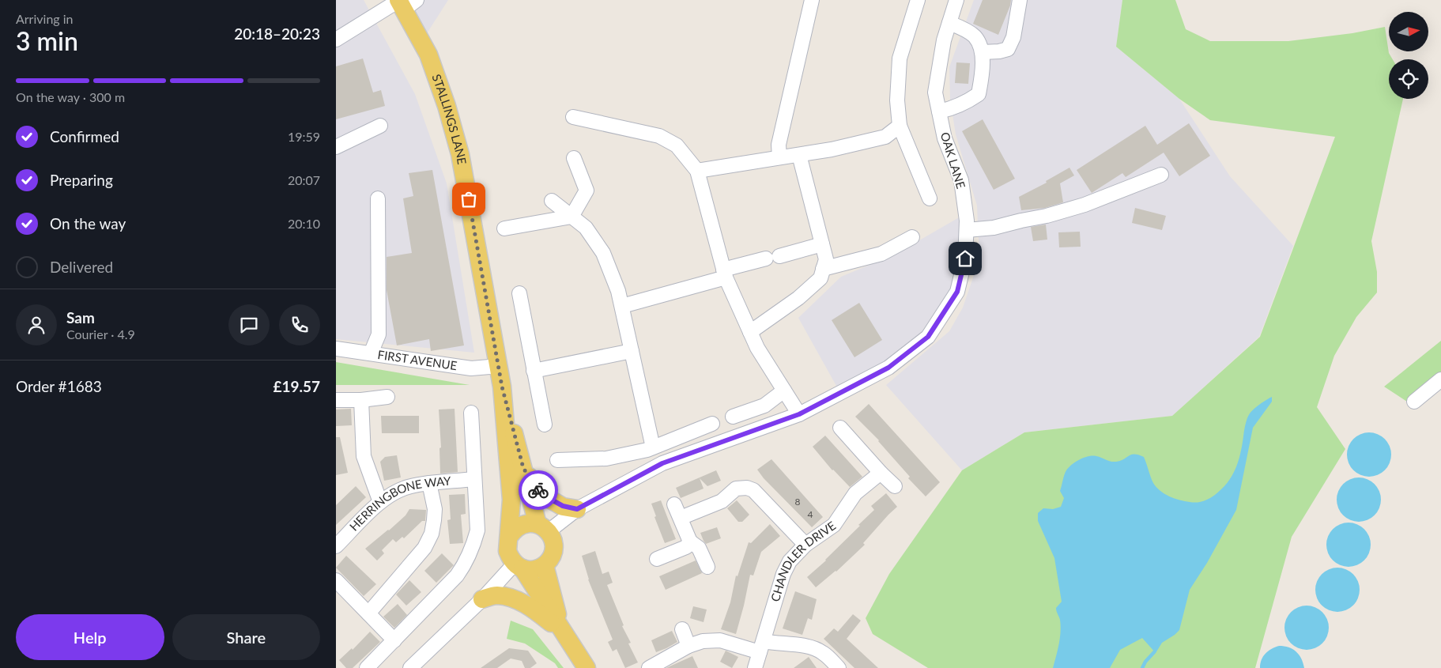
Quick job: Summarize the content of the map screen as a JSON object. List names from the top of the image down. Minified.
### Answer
{"streets":{"main road":["STALLINGS LANE"],"street":["OAK LANE","FIRST AVENUE","HERRINGBONE WAY","CHANDLER DRIVE"]},"crossings":[["STALLINGS LANE","FIRST AVENUE"]],"house_numbers":["8","4"],"north":"right","page":{"heading":["3 min","Arriving in","20:18–20:23"],"panel":["Sam","Courier · 4.9","Order #1683","£19.57"],"bar":"On the way · 300 m","list":[["Confirmed","19:59"],["Preparing","20:07"],["On the way","20:10"],"Delivered"],"buttons":["Help","Share"]}}
